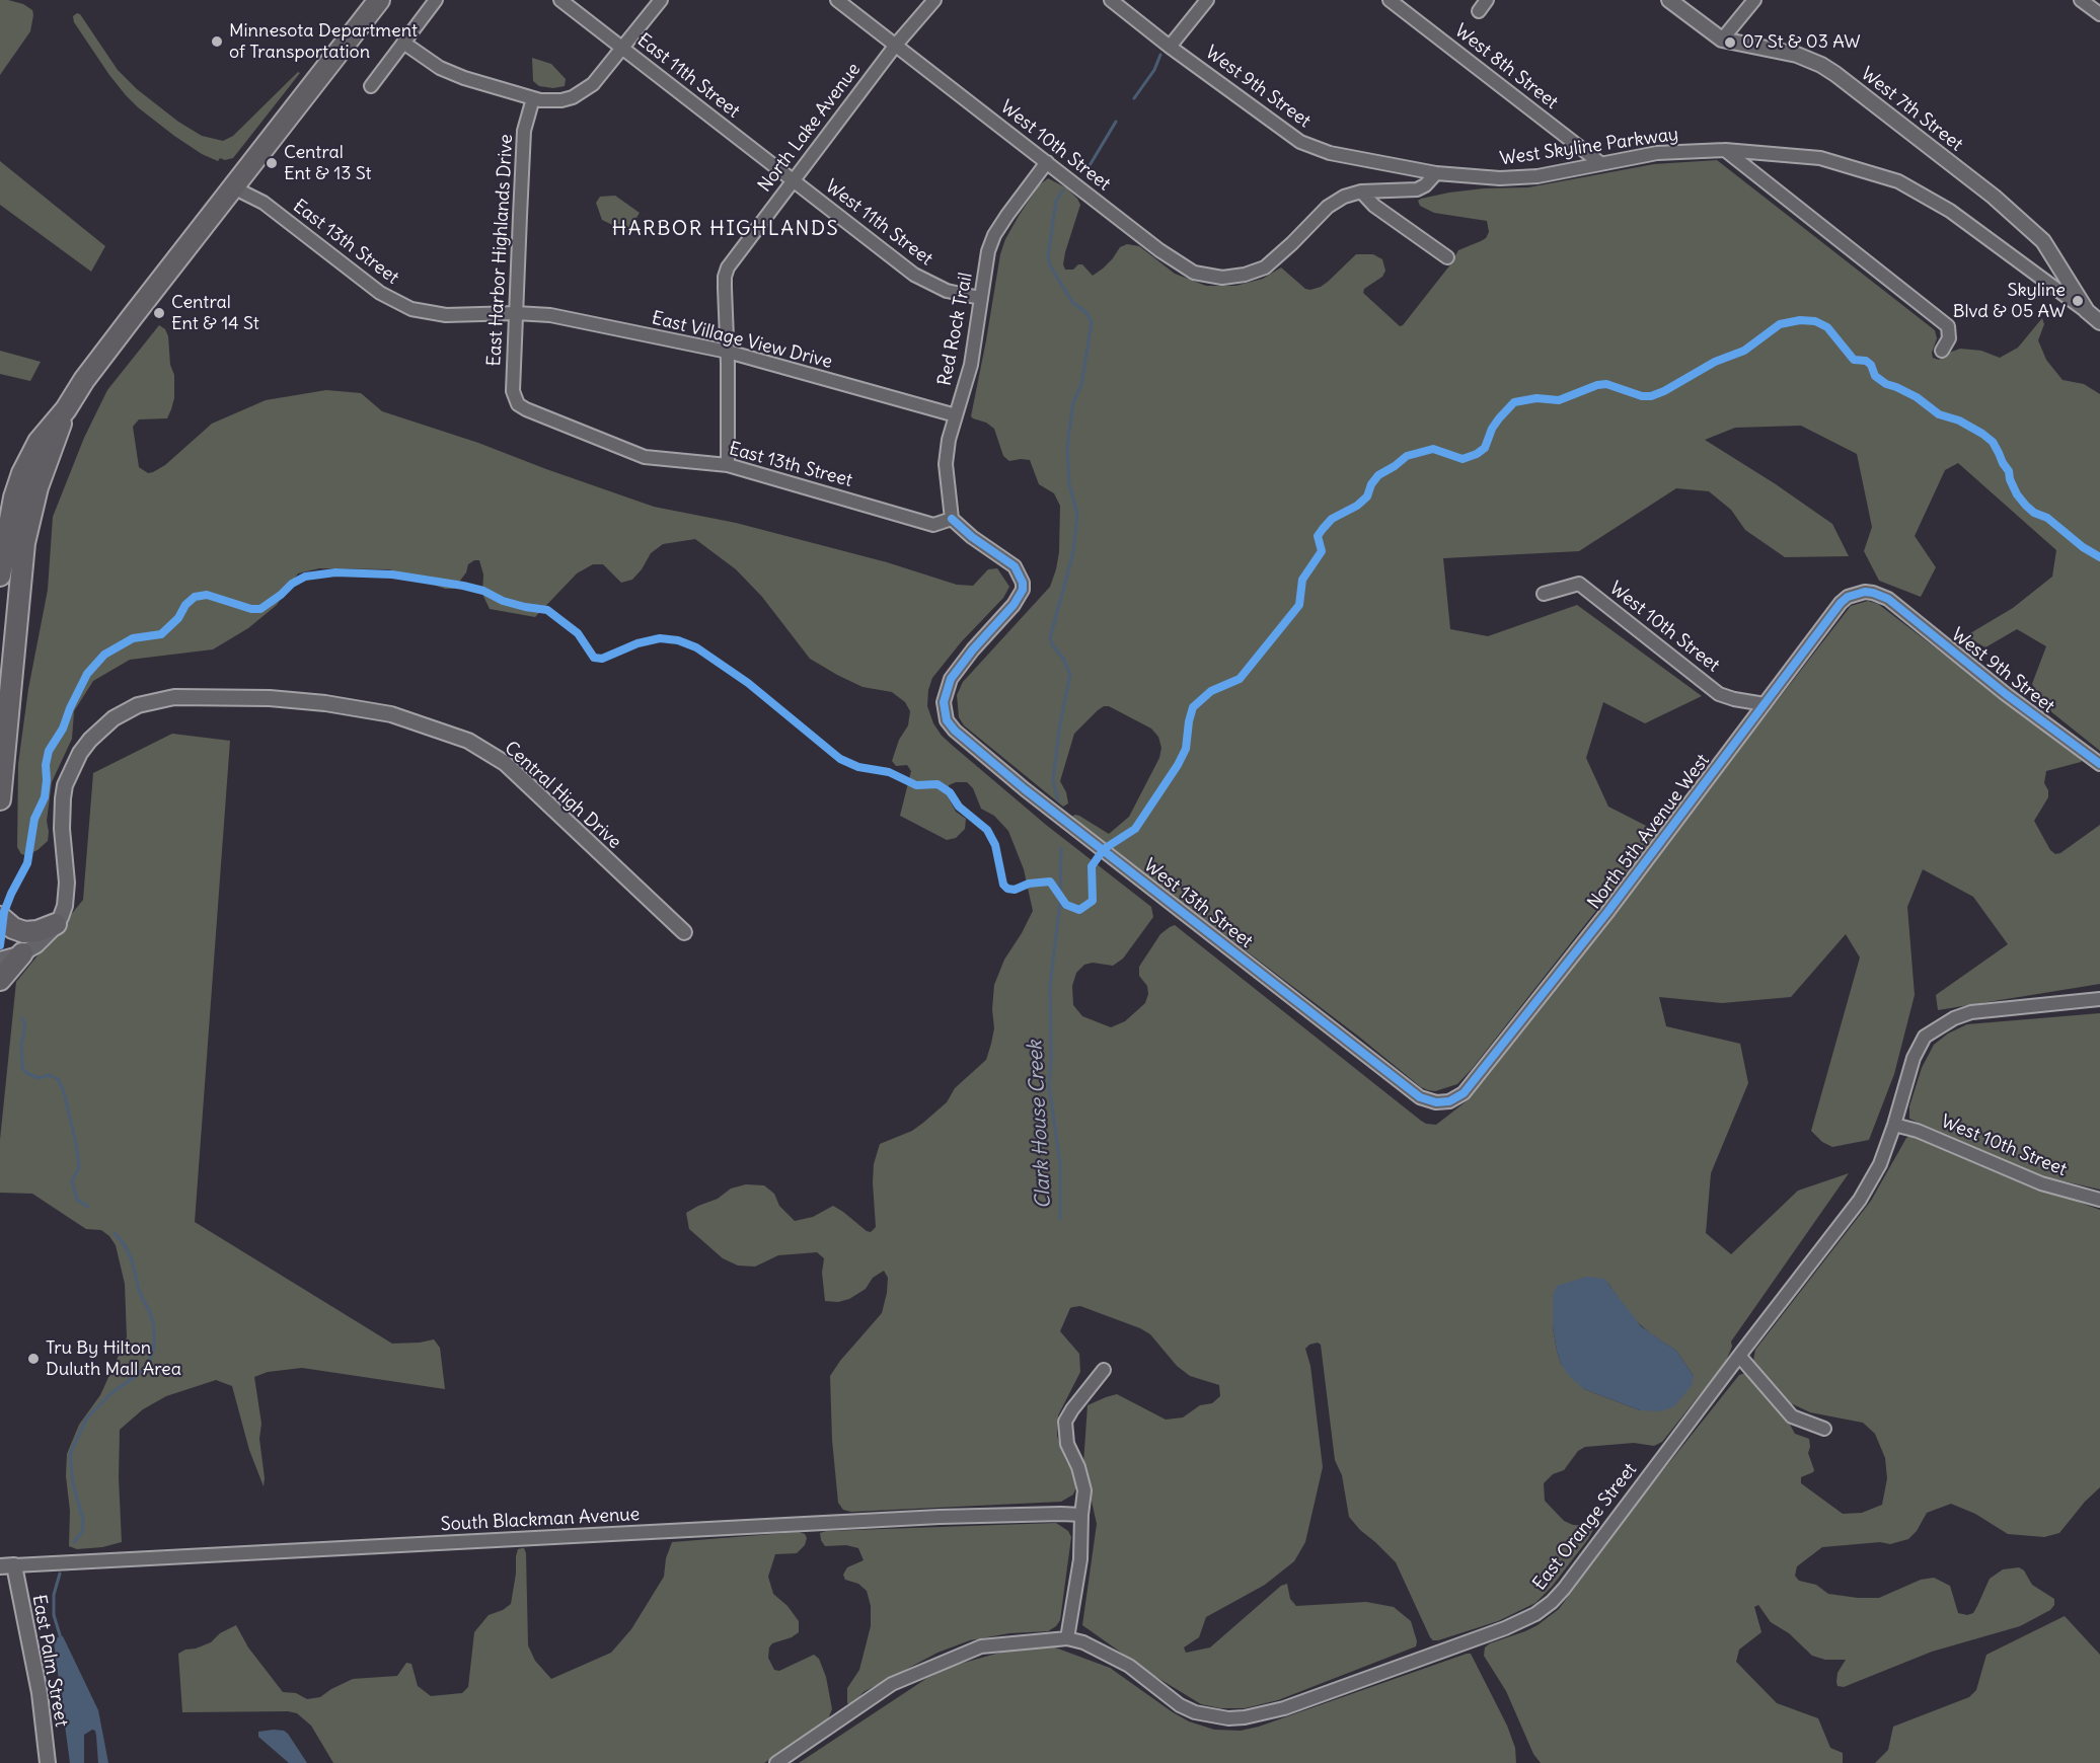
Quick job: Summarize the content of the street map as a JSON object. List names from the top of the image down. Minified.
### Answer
{"streets":{"street":["West 8th Street","East 11th Street","West 9th Street","West 7th Street","North Lake Avenue","West 10th Street","West Skyline Parkway","West 11th Street","East 13th Street","East Harbor Highlands Drive","Red Rock Trail","East Village View Drive","Central High Drive","North 5th Avenue West","West 13th Street","South Blackman Avenue","East Orange Street","East Palm Street"]},"crossings":[["West 8th Street","West Skyline Parkway"],["East 11th Street","North Lake Avenue"],["East 11th Street","West 11th Street"],["West 9th Street","West Skyline Parkway"],["West 9th Street","North 5th Avenue West"],["West 7th Street","West Skyline Parkway"],["North Lake Avenue","West 10th Street"],["North Lake Avenue","West 11th Street"],["North Lake Avenue","East 13th Street"],["North Lake Avenue","East Village View Drive"],["West 10th Street","Red Rock Trail"],["West 10th Street","North 5th Avenue West"],["West 10th Street","East Orange Street"],["West 11th Street","Red Rock Trail"],["East 13th Street","East Harbor Highlands Drive"],["East 13th Street","Red Rock Trail"],["East 13th Street","East Village View Drive"],["East 13th Street","West 13th Street"],["East Harbor Highlands Drive","East Village View Drive"],["Red Rock Trail","East Village View Drive"],["Red Rock Trail","West 13th Street"],["North 5th Avenue West","West 13th Street"],["South Blackman Avenue","East Palm Street"]],"districts":["HARBOR HIGHLANDS"],"water":["Clark House Creek"],"places":["Minnesota Department of Transportation","07 St & 03 AW","Central Ent & 13 St","Skyline Blvd & 05 AW","Central Ent & 14 St","Tru By Hilton Duluth Mall Area"]}
